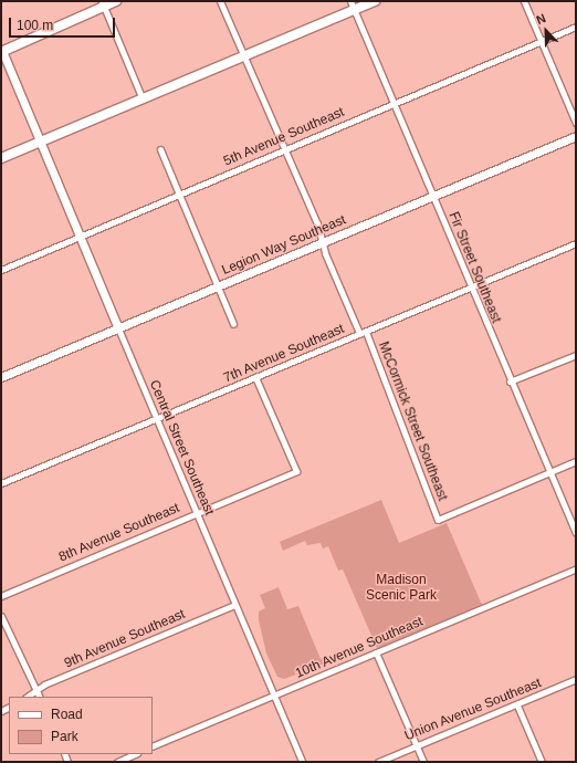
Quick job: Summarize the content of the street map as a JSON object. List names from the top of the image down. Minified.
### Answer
{"streets":{"street":["5th Avenue Southeast","Legion Way Southeast","Fir Street Southeast","7th Avenue Southeast","McCormick Street Southeast","Central Street Southeast","8th Avenue Southeast","9th Avenue Southeast","10th Avenue Southeast","Union Avenue Southeast"]},"crossings":[["5th Avenue Southeast","Fir Street Southeast"],["5th Avenue Southeast","McCormick Street Southeast"],["5th Avenue Southeast","Central Street Southeast"],["Legion Way Southeast","Fir Street Southeast"],["Legion Way Southeast","McCormick Street Southeast"],["Legion Way Southeast","Central Street Southeast"],["Fir Street Southeast","7th Avenue Southeast"],["Fir Street Southeast","McCormick Street Southeast"],["7th Avenue Southeast","McCormick Street Southeast"],["7th Avenue Southeast","Central Street Southeast"],["7th Avenue Southeast","8th Avenue Southeast"],["Central Street Southeast","8th Avenue Southeast"],["Central Street Southeast","9th Avenue Southeast"],["Central Street Southeast","10th Avenue Southeast"]],"parks":["Madison Scenic Park"],"legend":["Road","Park"],"scale_bar":"100 m","north":"top left"}
